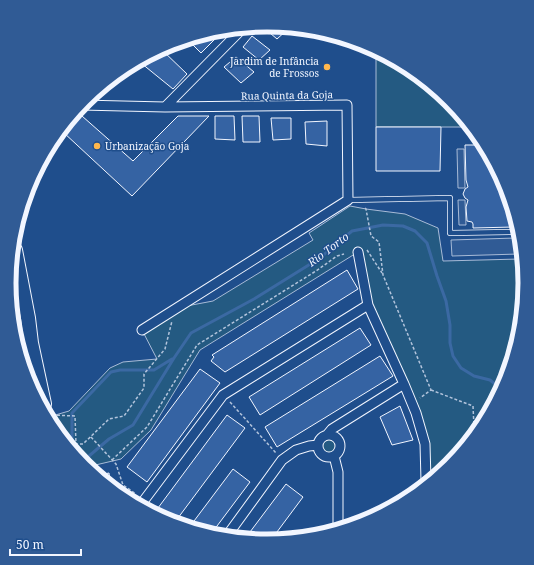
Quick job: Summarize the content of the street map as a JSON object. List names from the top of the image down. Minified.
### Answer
{"streets":{"street":["Rua Quinta da Goja"]},"water":["Rio Torto"],"places":["Jardim de Infância de Frossos","Urbanização Goja"],"scale_bar":"50 m"}
